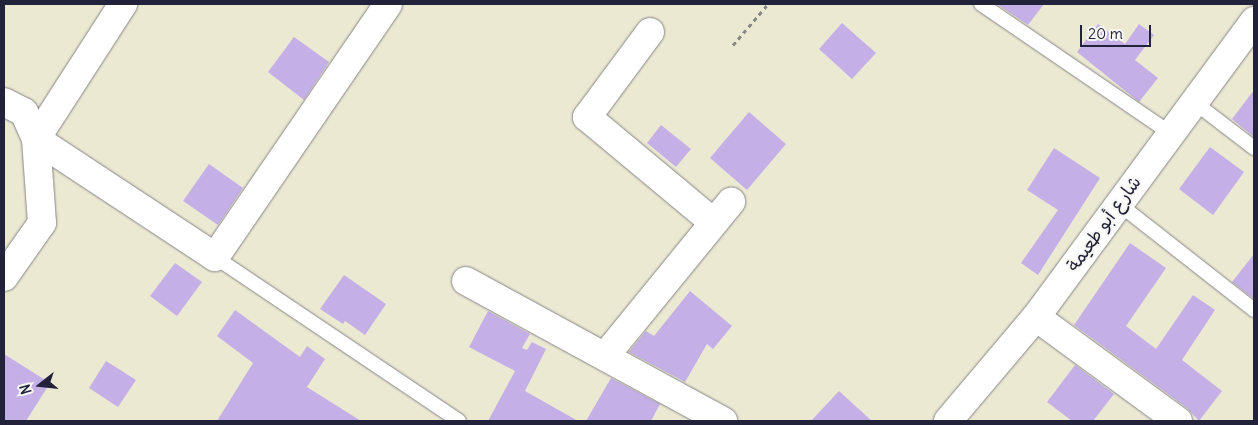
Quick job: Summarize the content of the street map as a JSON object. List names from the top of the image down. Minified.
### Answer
{"streets":{"street":["شارع أبو طعيمة"]},"scale_bar":"20 m","north":"left"}
